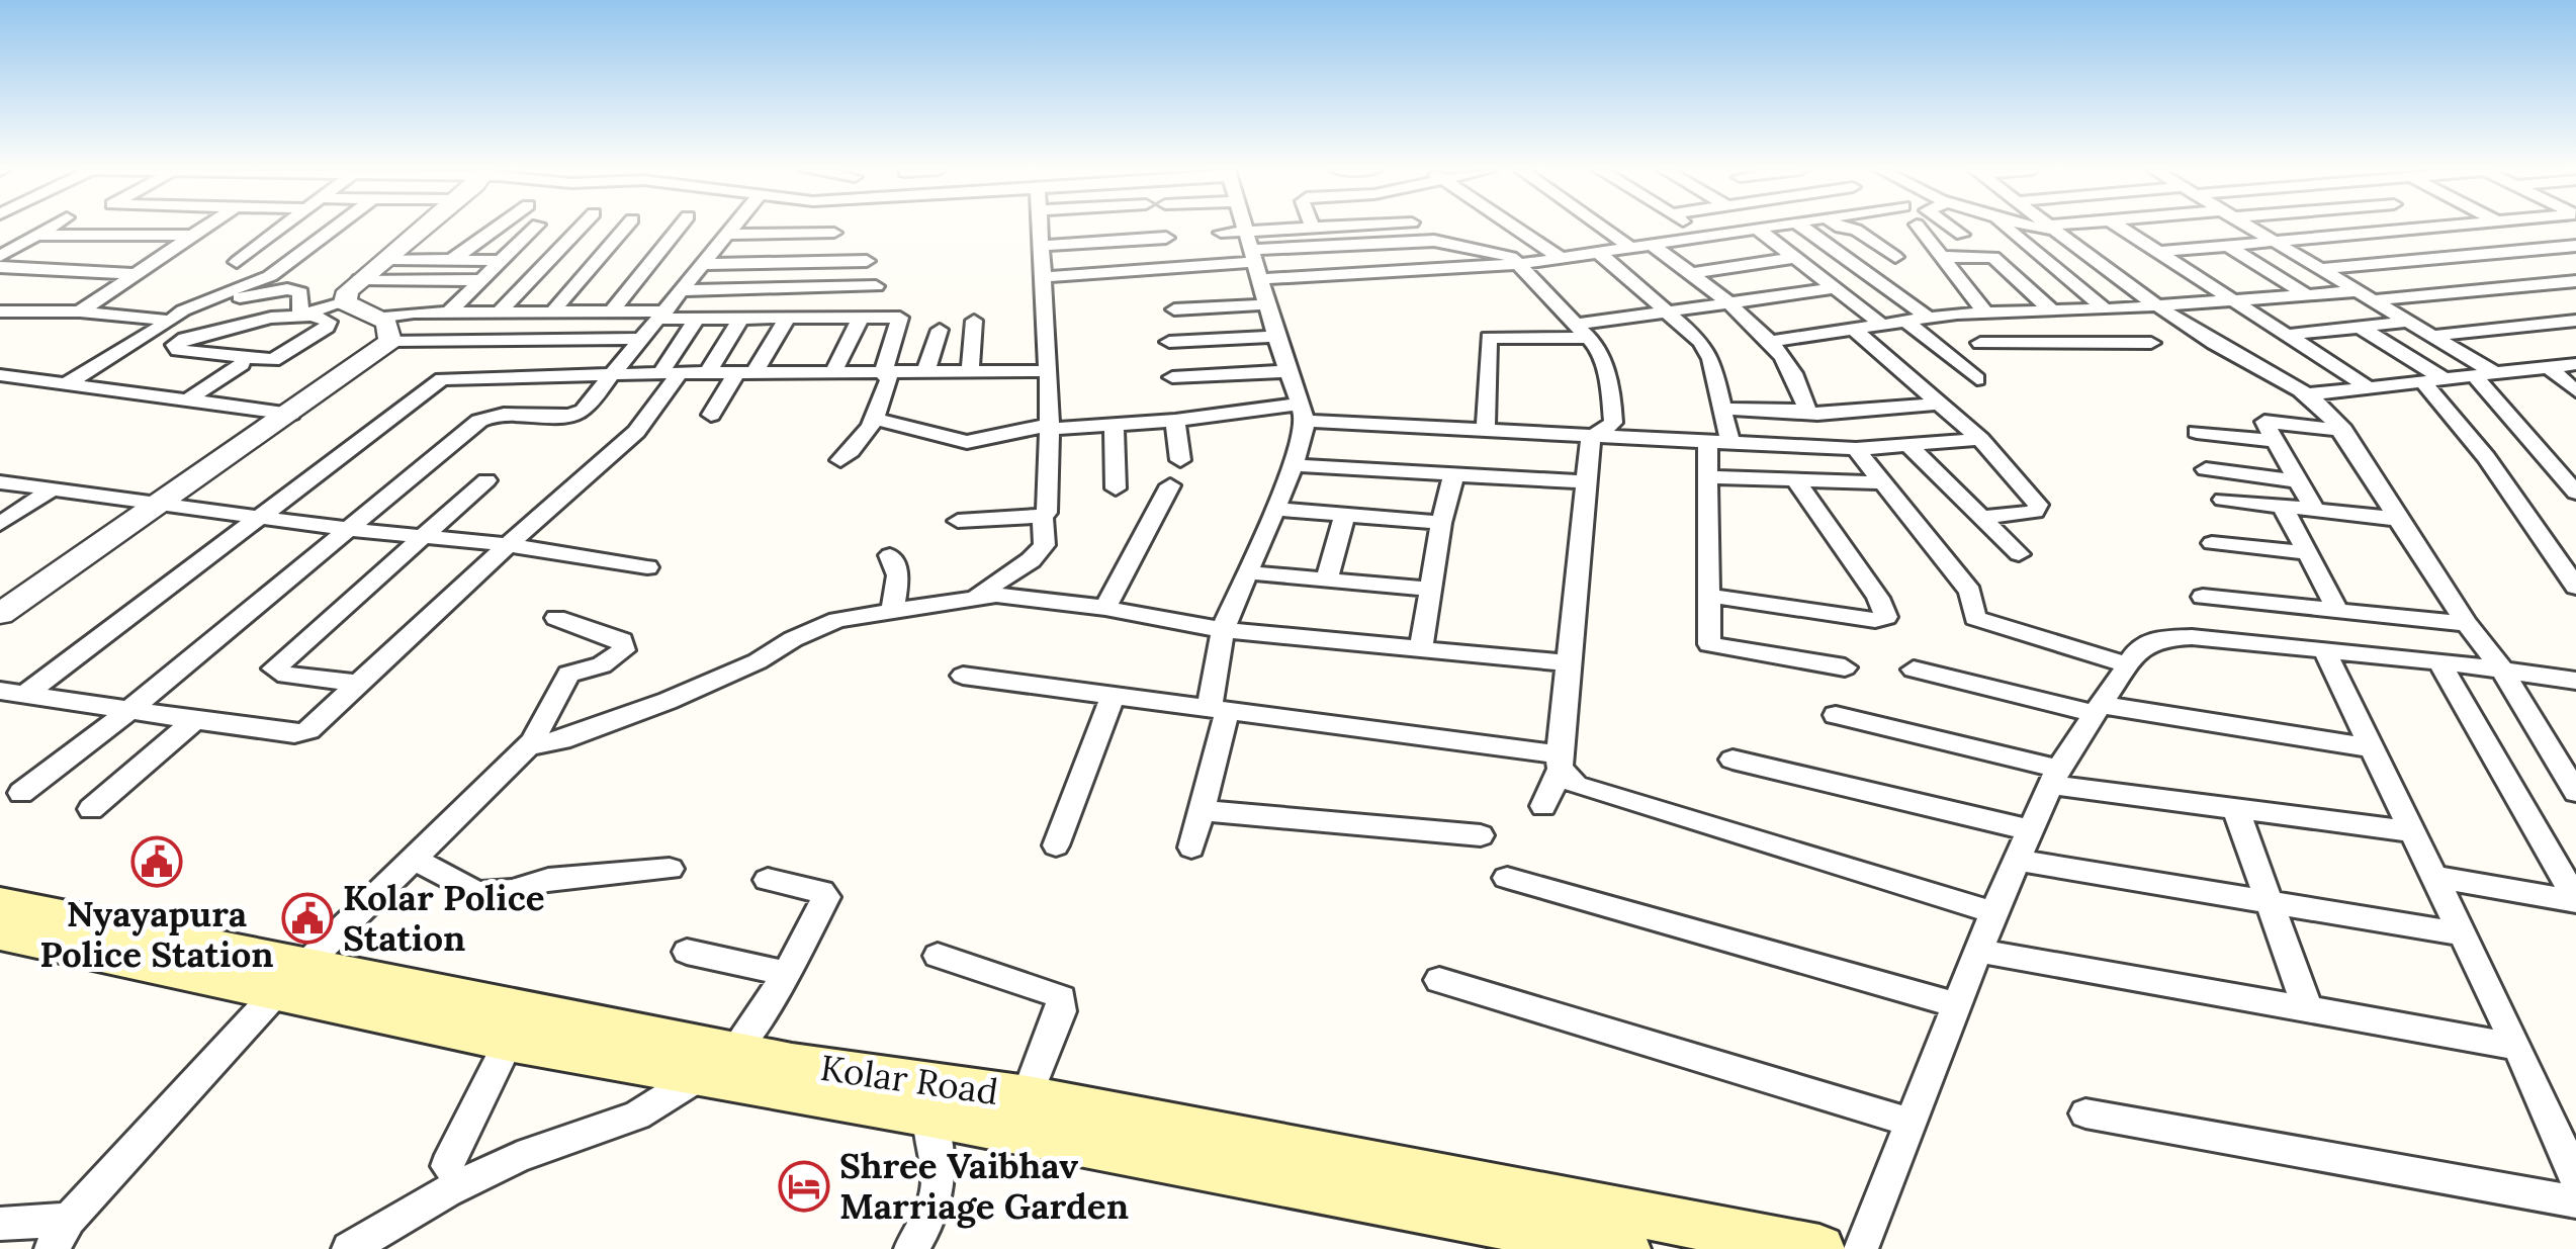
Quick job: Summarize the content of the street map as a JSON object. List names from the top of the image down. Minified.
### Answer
{"streets":{"main road":["Kolar Road"]},"places":{"public building":["Nyayapura Police Station","Kolar Police Station"],"hotel":["Shree Vaibhav Marriage Garden"]}}
